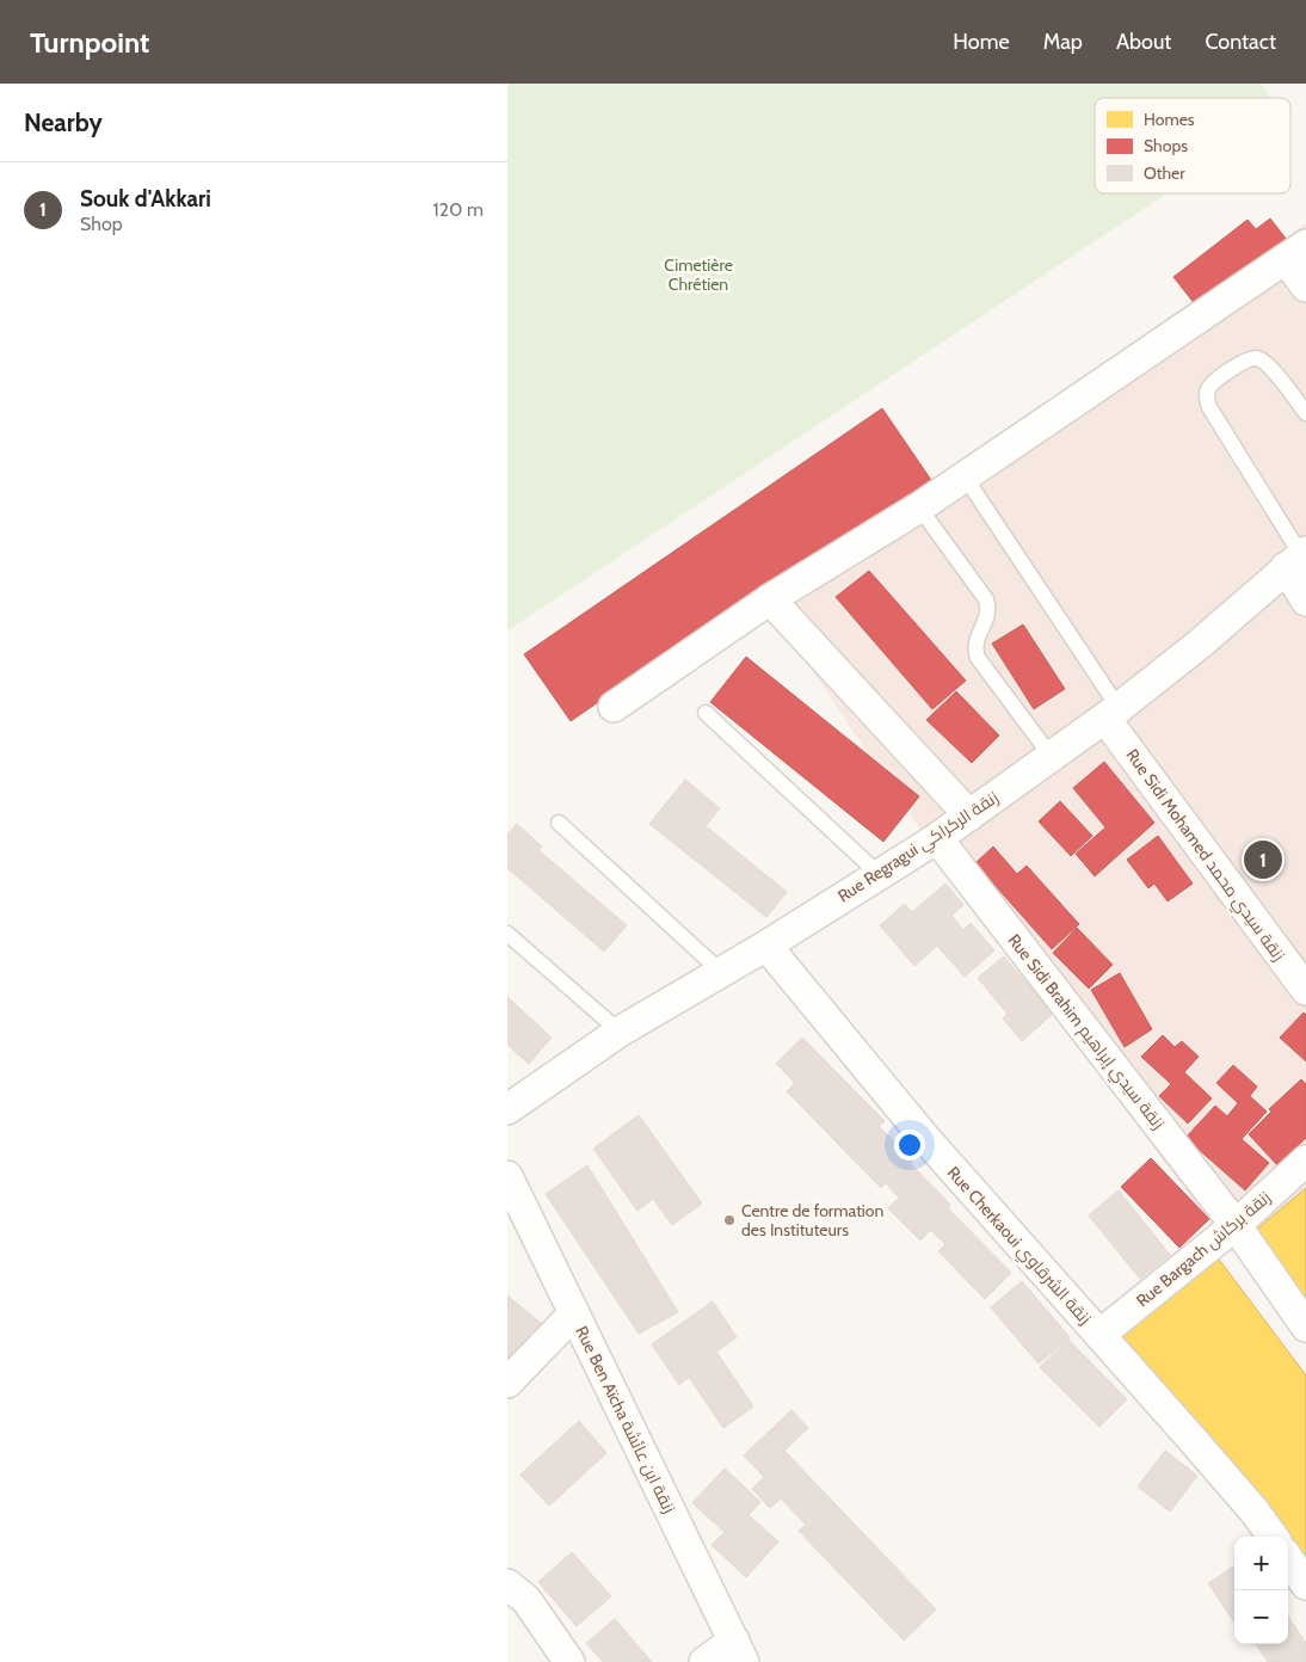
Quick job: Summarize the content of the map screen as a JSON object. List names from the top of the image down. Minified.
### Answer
{"streets":{"street":["Rue Regragui زنقة الركراكي","Rue Sidi Mohamed زنقة سيدي محمد","Rue Sidi Brahim زنقة سيدي إبراهيم","Rue Cherkaoui زنقة الشرقاوي","Rue Bargach زنقة بركاش","Rue Ben Aïcha زنقة ابن عائشة"]},"crossings":[["Rue Regragui زنقة الركراكي","Rue Sidi Mohamed زنقة سيدي محمد"],["Rue Regragui زنقة الركراكي","Rue Sidi Brahim زنقة سيدي إبراهيم"],["Rue Regragui زنقة الركراكي","Rue Cherkaoui زنقة الشرقاوي"],["Rue Sidi Brahim زنقة سيدي إبراهيم","Rue Bargach زنقة بركاش"],["Rue Cherkaoui زنقة الشرقاوي","Rue Bargach زنقة بركاش"]],"parks":["Cimetière Chrétien"],"places":["Centre de formation des Instituteurs"],"legend":["Homes","Shops","Other"],"page":{"header":"Turnpoint","nav":["Home","Map","About","Contact"],"heading":"Nearby","list":[{"mark":"1","name":"Souk d'Akkari","note":"Shop","value":"120 m"}],"pins":"1","map_buttons":["+","−"]}}
